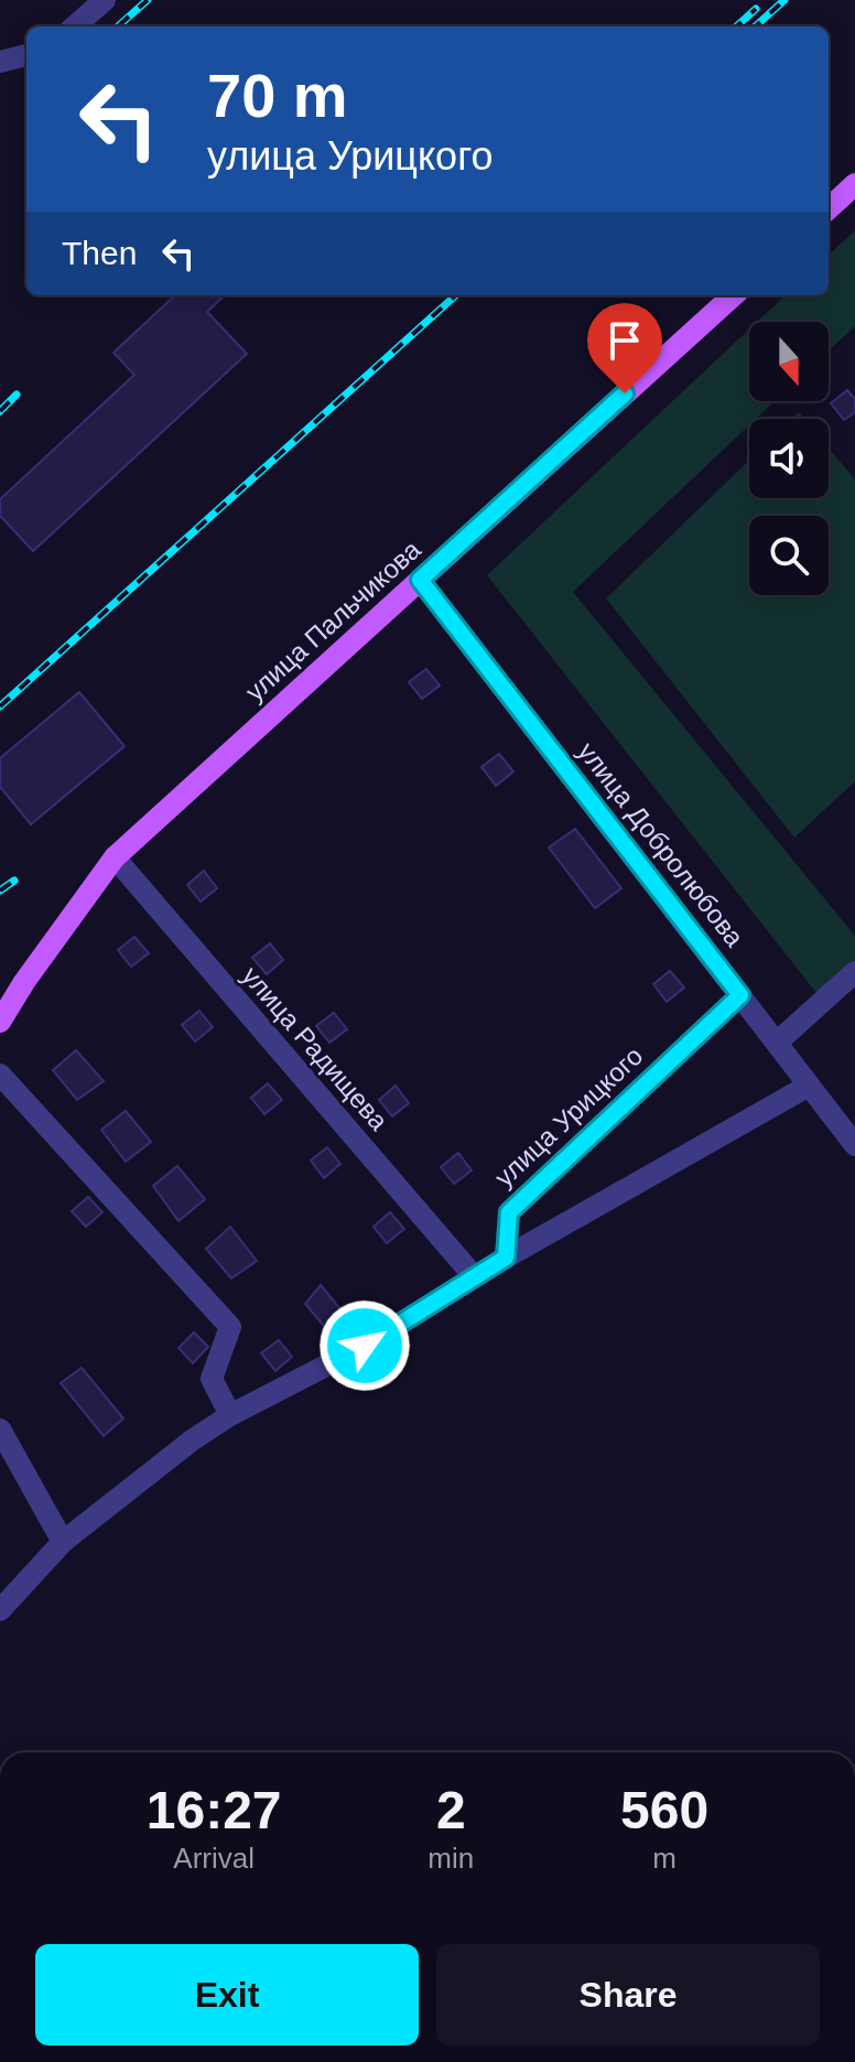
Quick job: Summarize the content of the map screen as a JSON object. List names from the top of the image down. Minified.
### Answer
{"streets":{"main road":["улица Пальчикова"],"street":["улица Добролюбова","улица Радищева","улица Урицкого"]},"crossings":[["улица Пальчикова","улица Добролюбова"],["улица Пальчикова","улица Радищева"],["улица Добролюбова","улица Урицкого"]],"north":"bottom","page":{"turn":["70 m","улица Урицкого"],"then":"Then","eta":["16:27","Arrival","2","min","560","m"],"buttons":["Exit","Share"]}}
